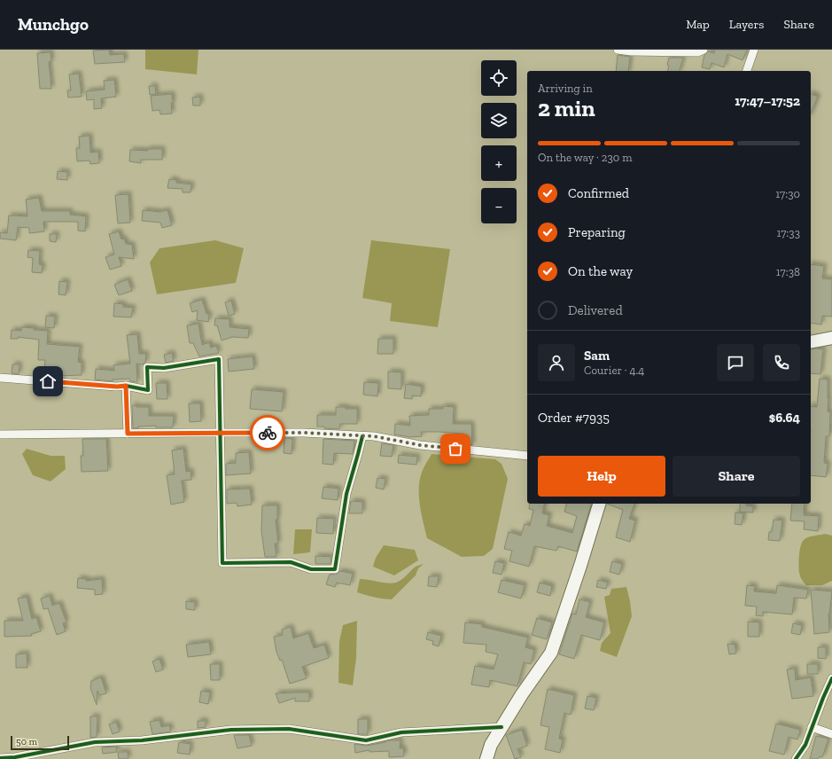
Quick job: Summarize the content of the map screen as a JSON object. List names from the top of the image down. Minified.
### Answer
{"scale_bar":"50 m","page":{"header":"Munchgo","nav":["Map","Layers","Share"],"map_buttons":["+","−"],"heading":["2 min","Arriving in","17:47–17:52"],"panel":["Sam","Courier · 4.4","Order #7935","$6.64"],"bar":"On the way · 230 m","list":[["Confirmed","17:30"],["Preparing","17:33"],["On the way","17:38"],"Delivered"],"buttons":["Help","Share"],"scale":"50 m"}}
